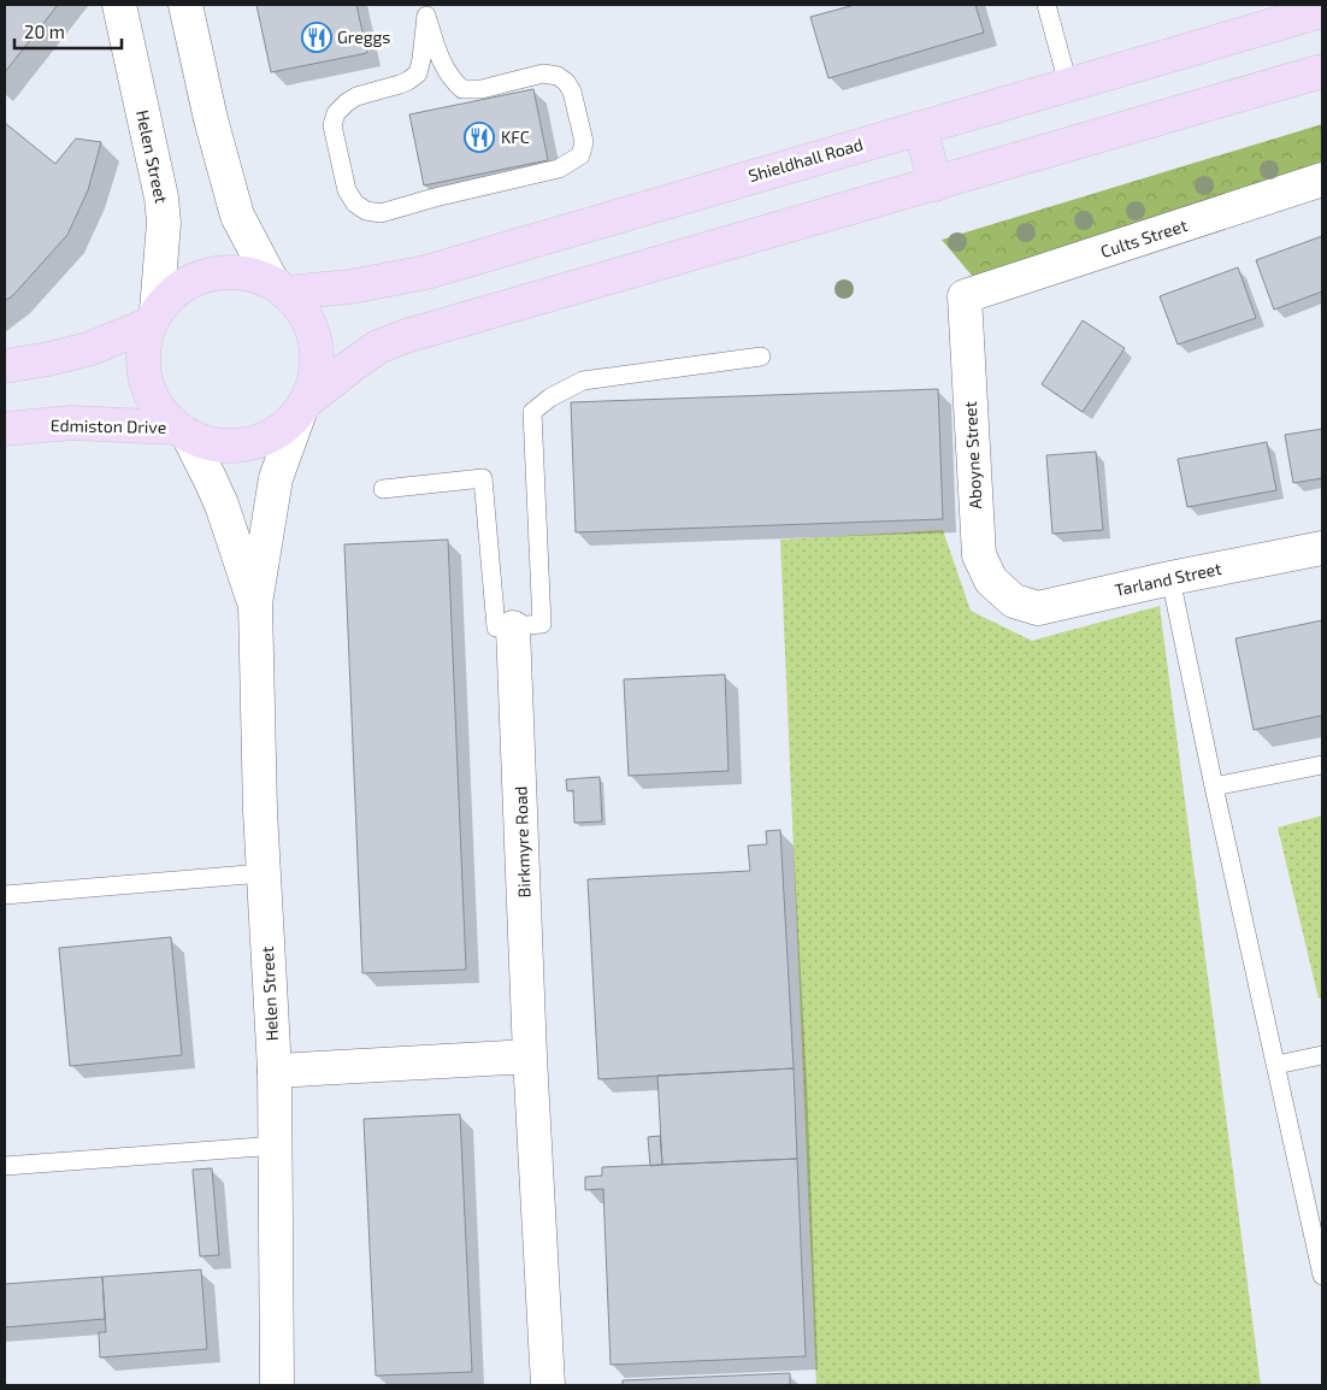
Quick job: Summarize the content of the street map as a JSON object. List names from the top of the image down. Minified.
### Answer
{"streets":{"main road":["Shieldhall Road","Edmiston Drive"],"street":["Helen Street","Cults Street","Aboyne Street","Tarland Street","Birkmyre Road"]},"crossings":[["Helen Street","Shieldhall Road"],["Helen Street","Edmiston Drive"],["Shieldhall Road","Edmiston Drive"],["Cults Street","Aboyne Street"],["Aboyne Street","Tarland Street"]],"places":{"restaurant":["Greggs","KFC"]},"scale_bar":"20 m"}
